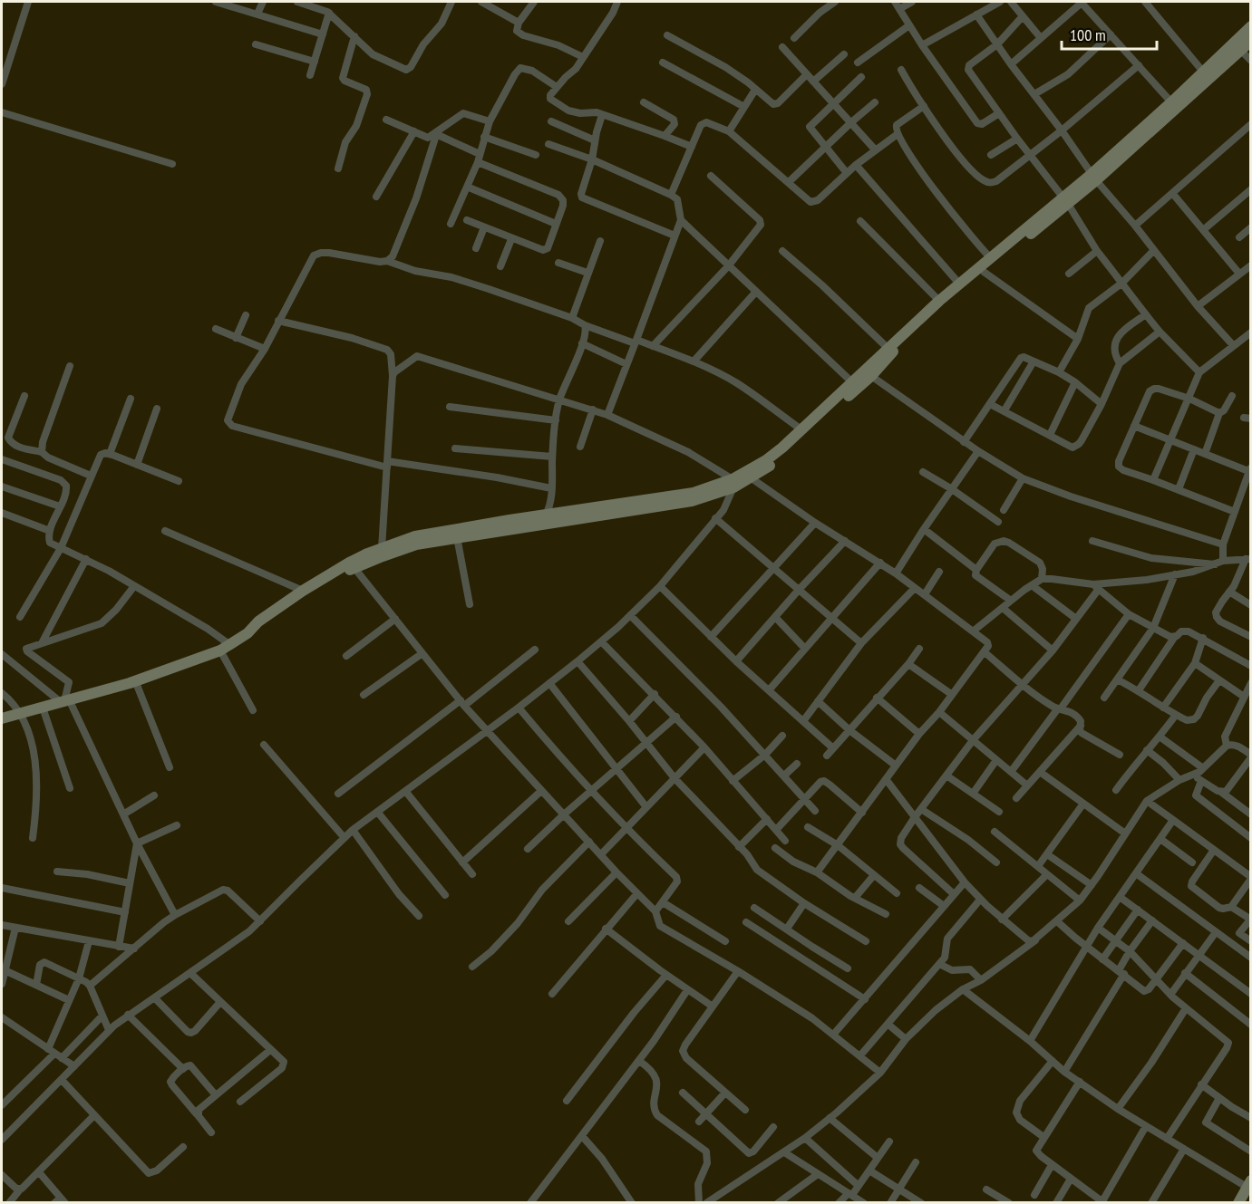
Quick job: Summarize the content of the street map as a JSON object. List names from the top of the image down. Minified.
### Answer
{"scale_bar":"100 m"}
